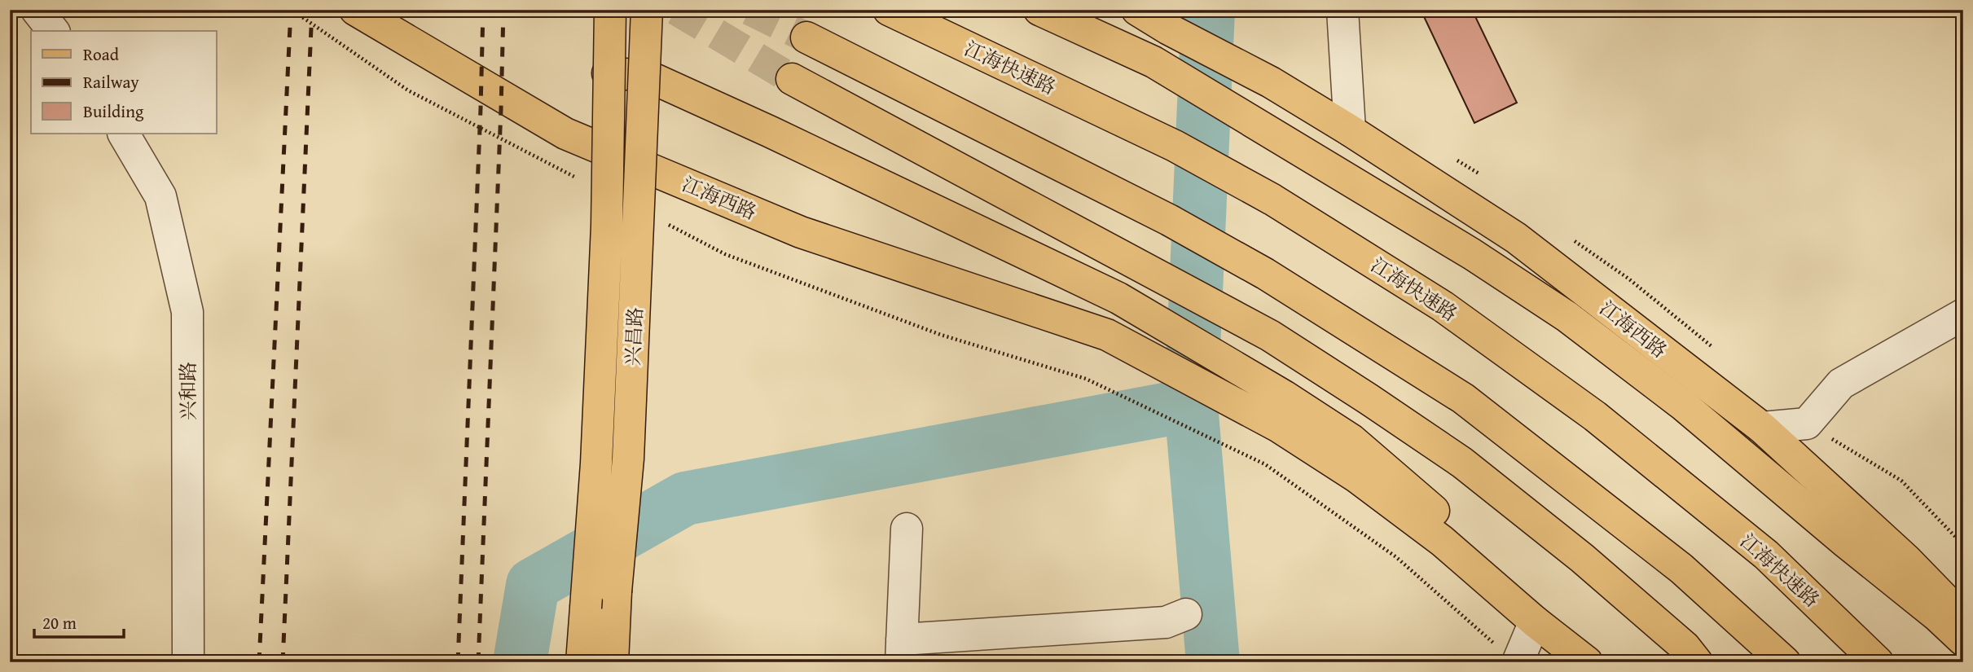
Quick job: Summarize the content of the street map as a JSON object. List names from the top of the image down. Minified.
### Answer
{"streets":{"main road":["江海快速路","江海西路","兴昌路"],"street":["兴和路"]},"legend":["Road","Railway","Building"],"scale_bar":"20 m"}
